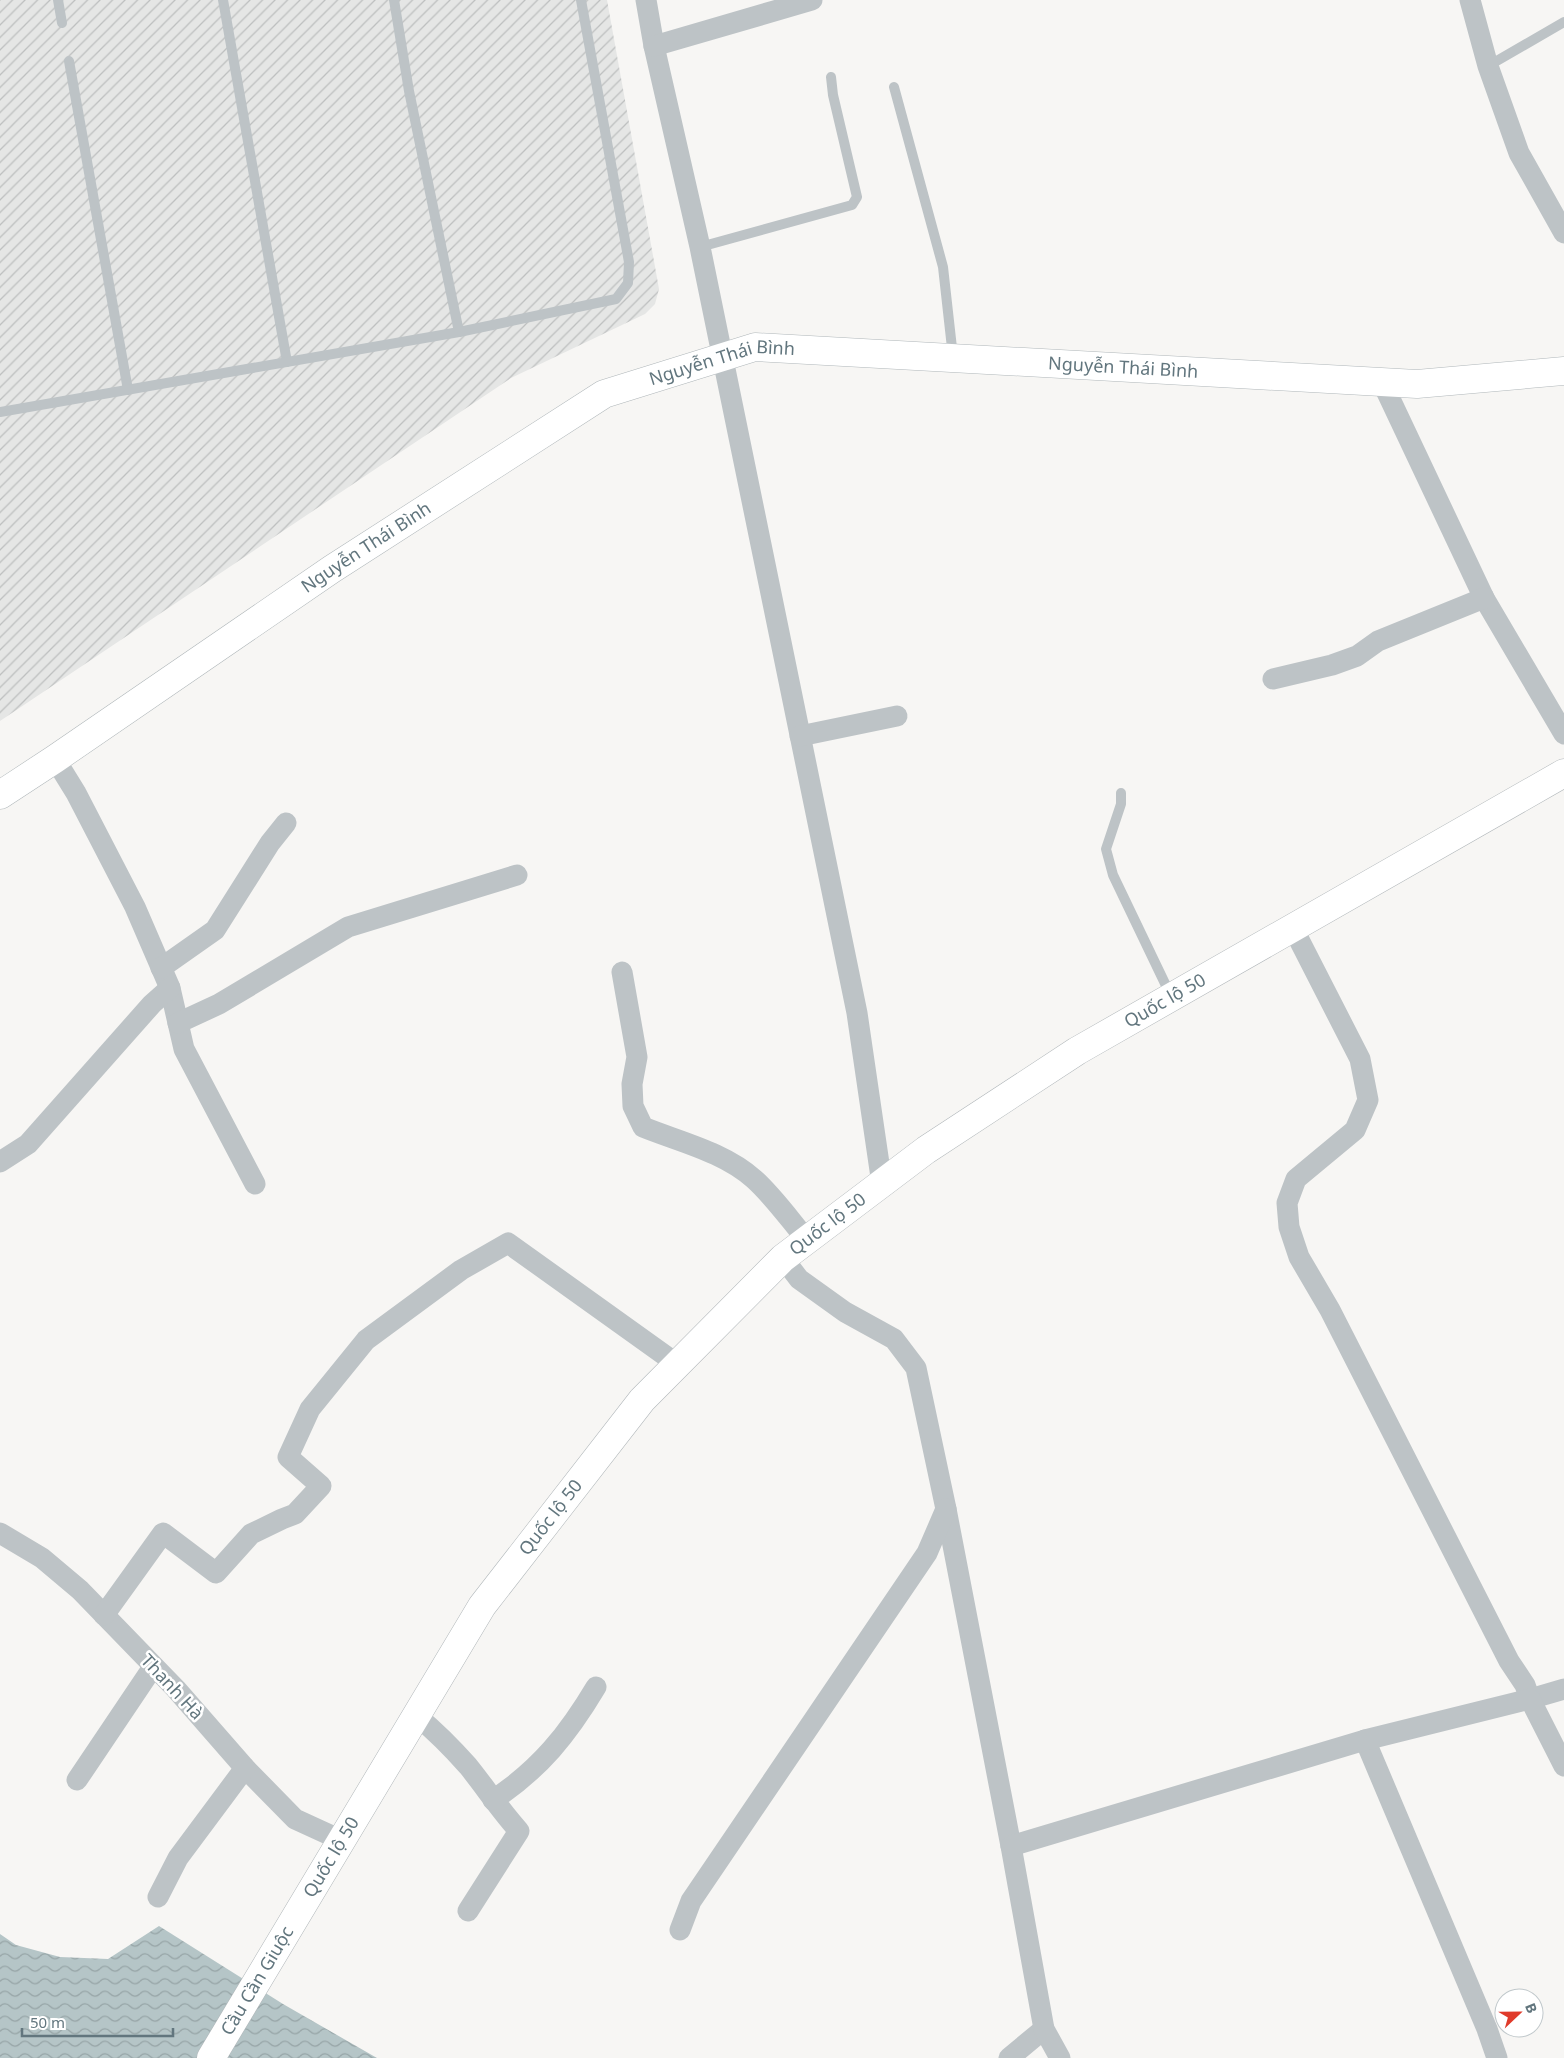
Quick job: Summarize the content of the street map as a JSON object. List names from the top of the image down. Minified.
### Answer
{"streets":{"main road":["Nguyễn Thái Bình","Quốc lộ 50","Cầu Cần Giuộc"],"street":["Thanh Hà"]},"crossings":[["Quốc lộ 50","Thanh Hà"],["Quốc lộ 50","Cầu Cần Giuộc"]],"scale_bar":"50 m","north":"right"}
